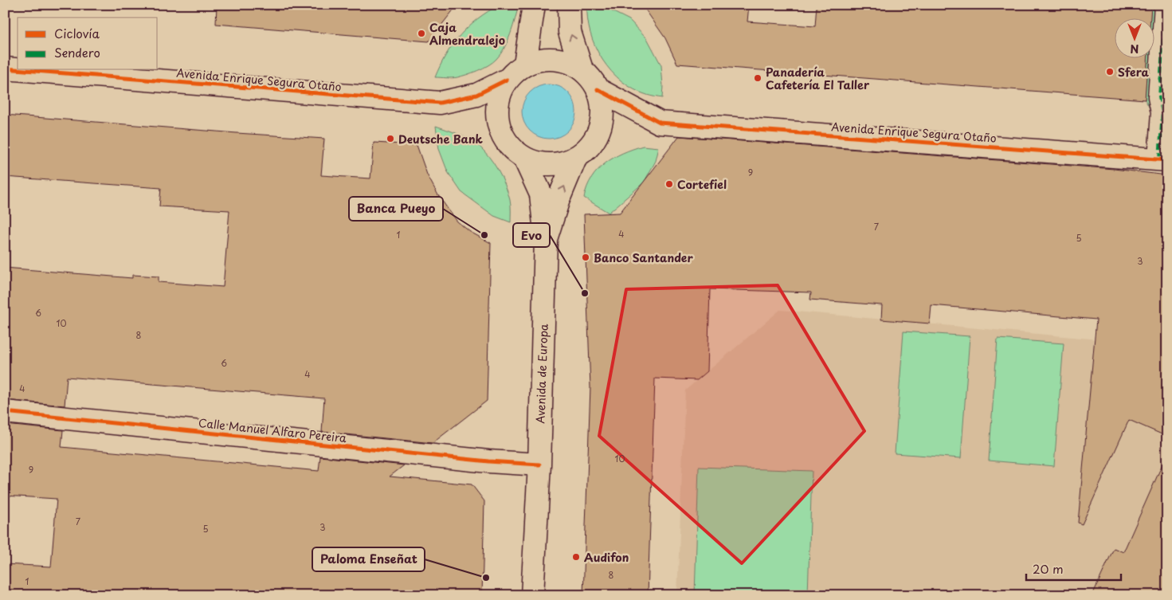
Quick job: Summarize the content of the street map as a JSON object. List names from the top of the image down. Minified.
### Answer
{"streets":{"street":["Avenida Enrique Segura Otaño","Avenida de Europa","Calle Manuel Alfaro Pereira"]},"crossings":[["Avenida Enrique Segura Otaño","Avenida de Europa"],["Avenida de Europa","Calle Manuel Alfaro Pereira"]],"places":["Caja Almendralejo","Sfera","Panadería Cafetería El Taller","Deutsche Bank","Cortefiel","Banca Pueyo","Banco Santander","Evo","Audifon","Paloma Enseñat"],"house_numbers":["9","7","4","1","5","3","6","10","8","6","4","4","10","9","7","3","5","8","1"],"legend":["Ciclovía","Sendero"],"scale_bar":"20 m","north":"bottom"}
